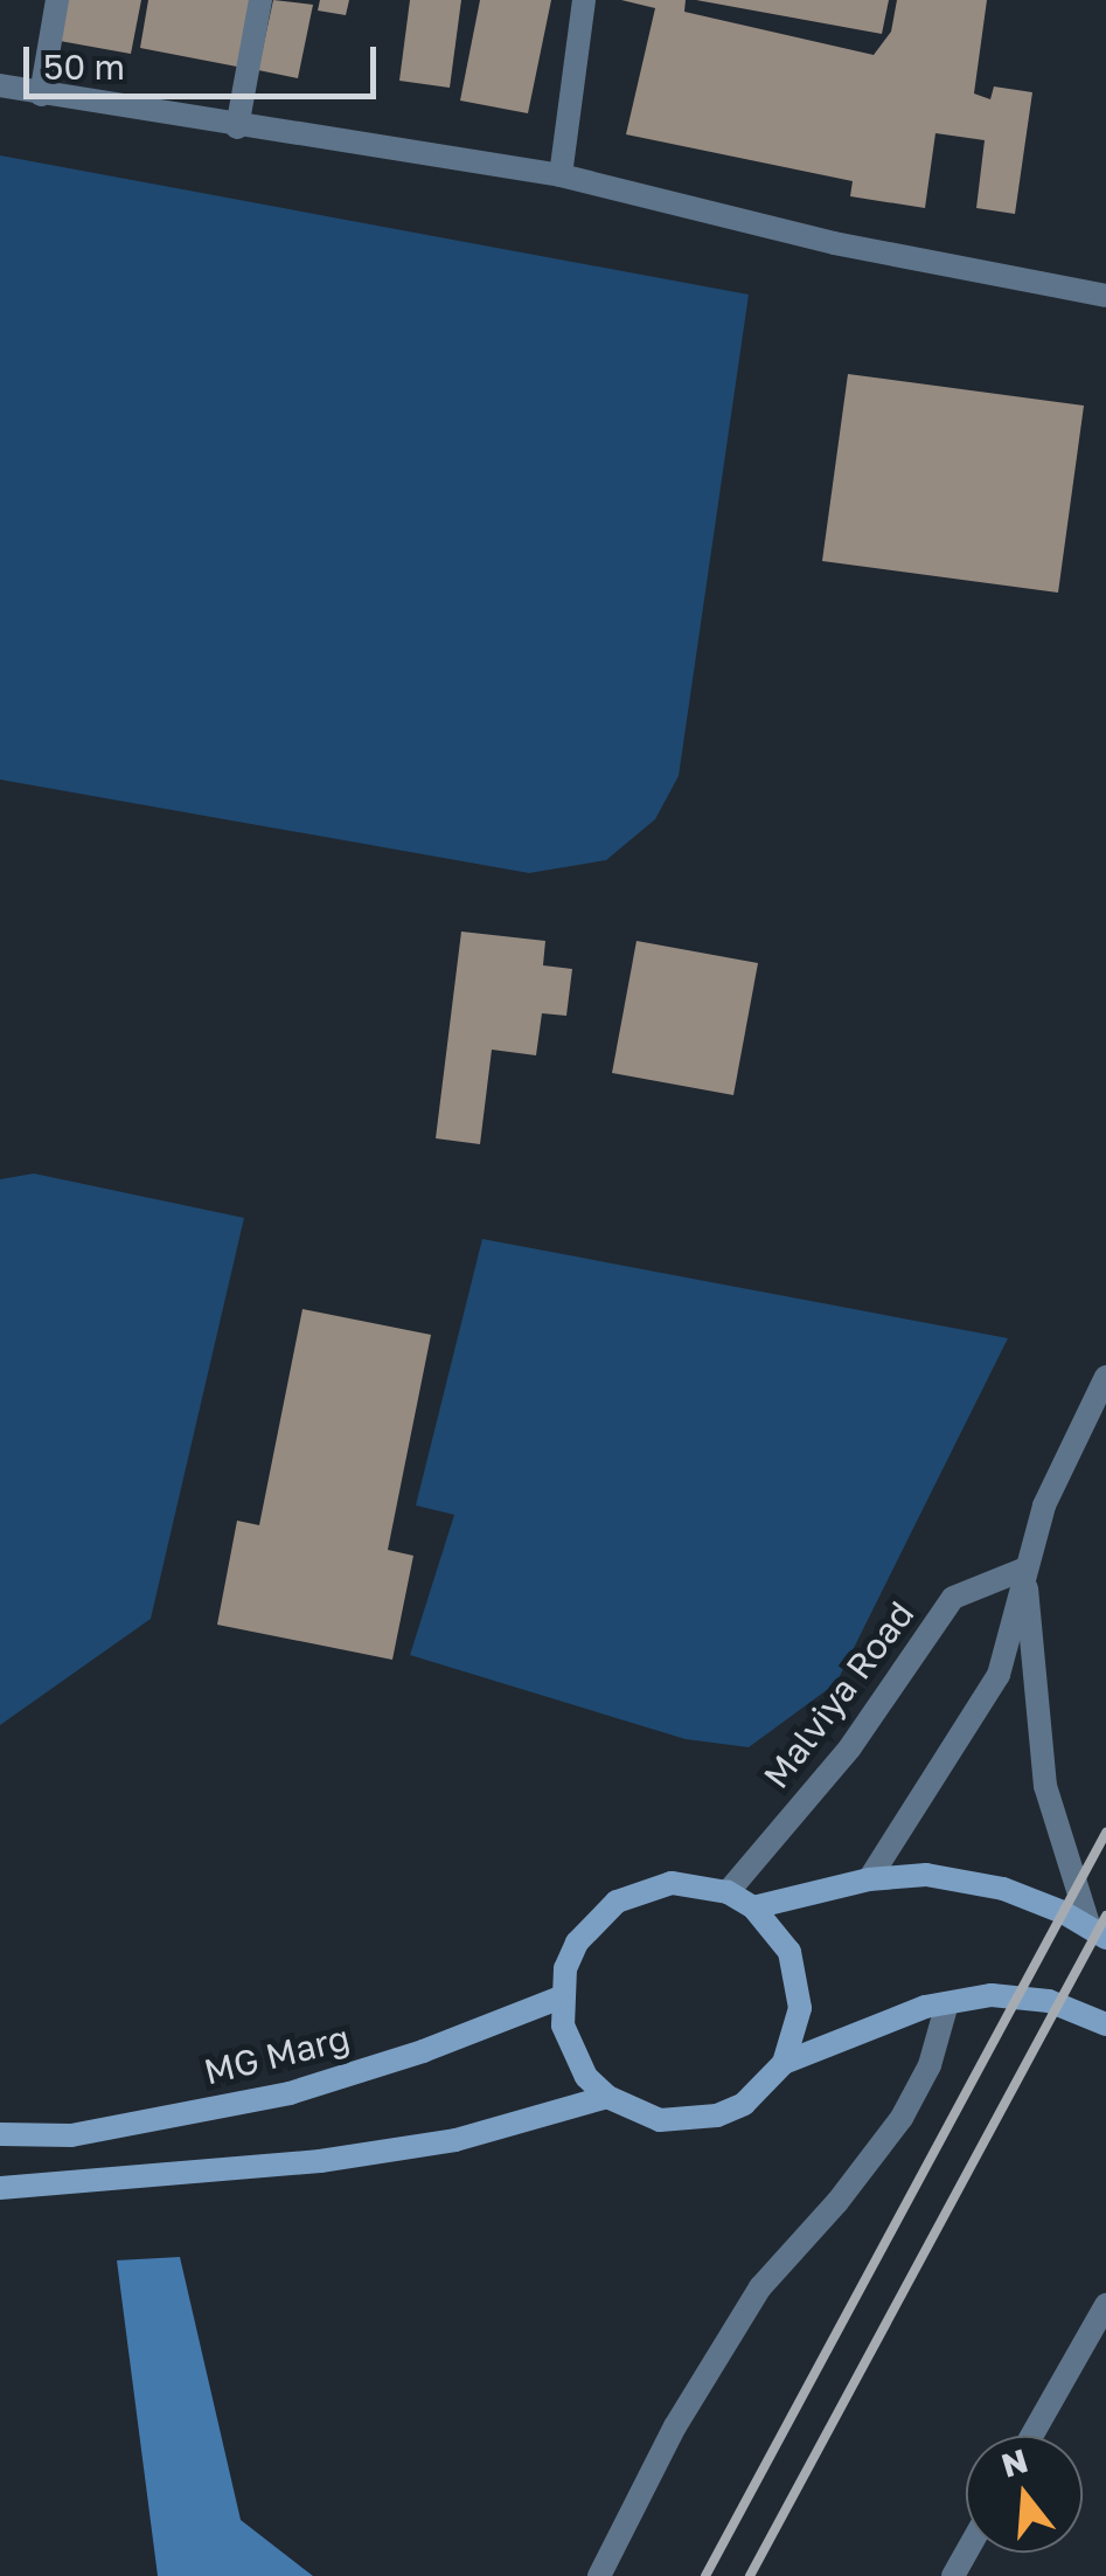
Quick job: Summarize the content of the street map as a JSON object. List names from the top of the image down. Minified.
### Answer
{"streets":{"main road":["MG Marg"],"street":["Malviya Road"]},"crossings":[["Malviya Road","MG Marg"]],"scale_bar":"50 m","north":"top"}
